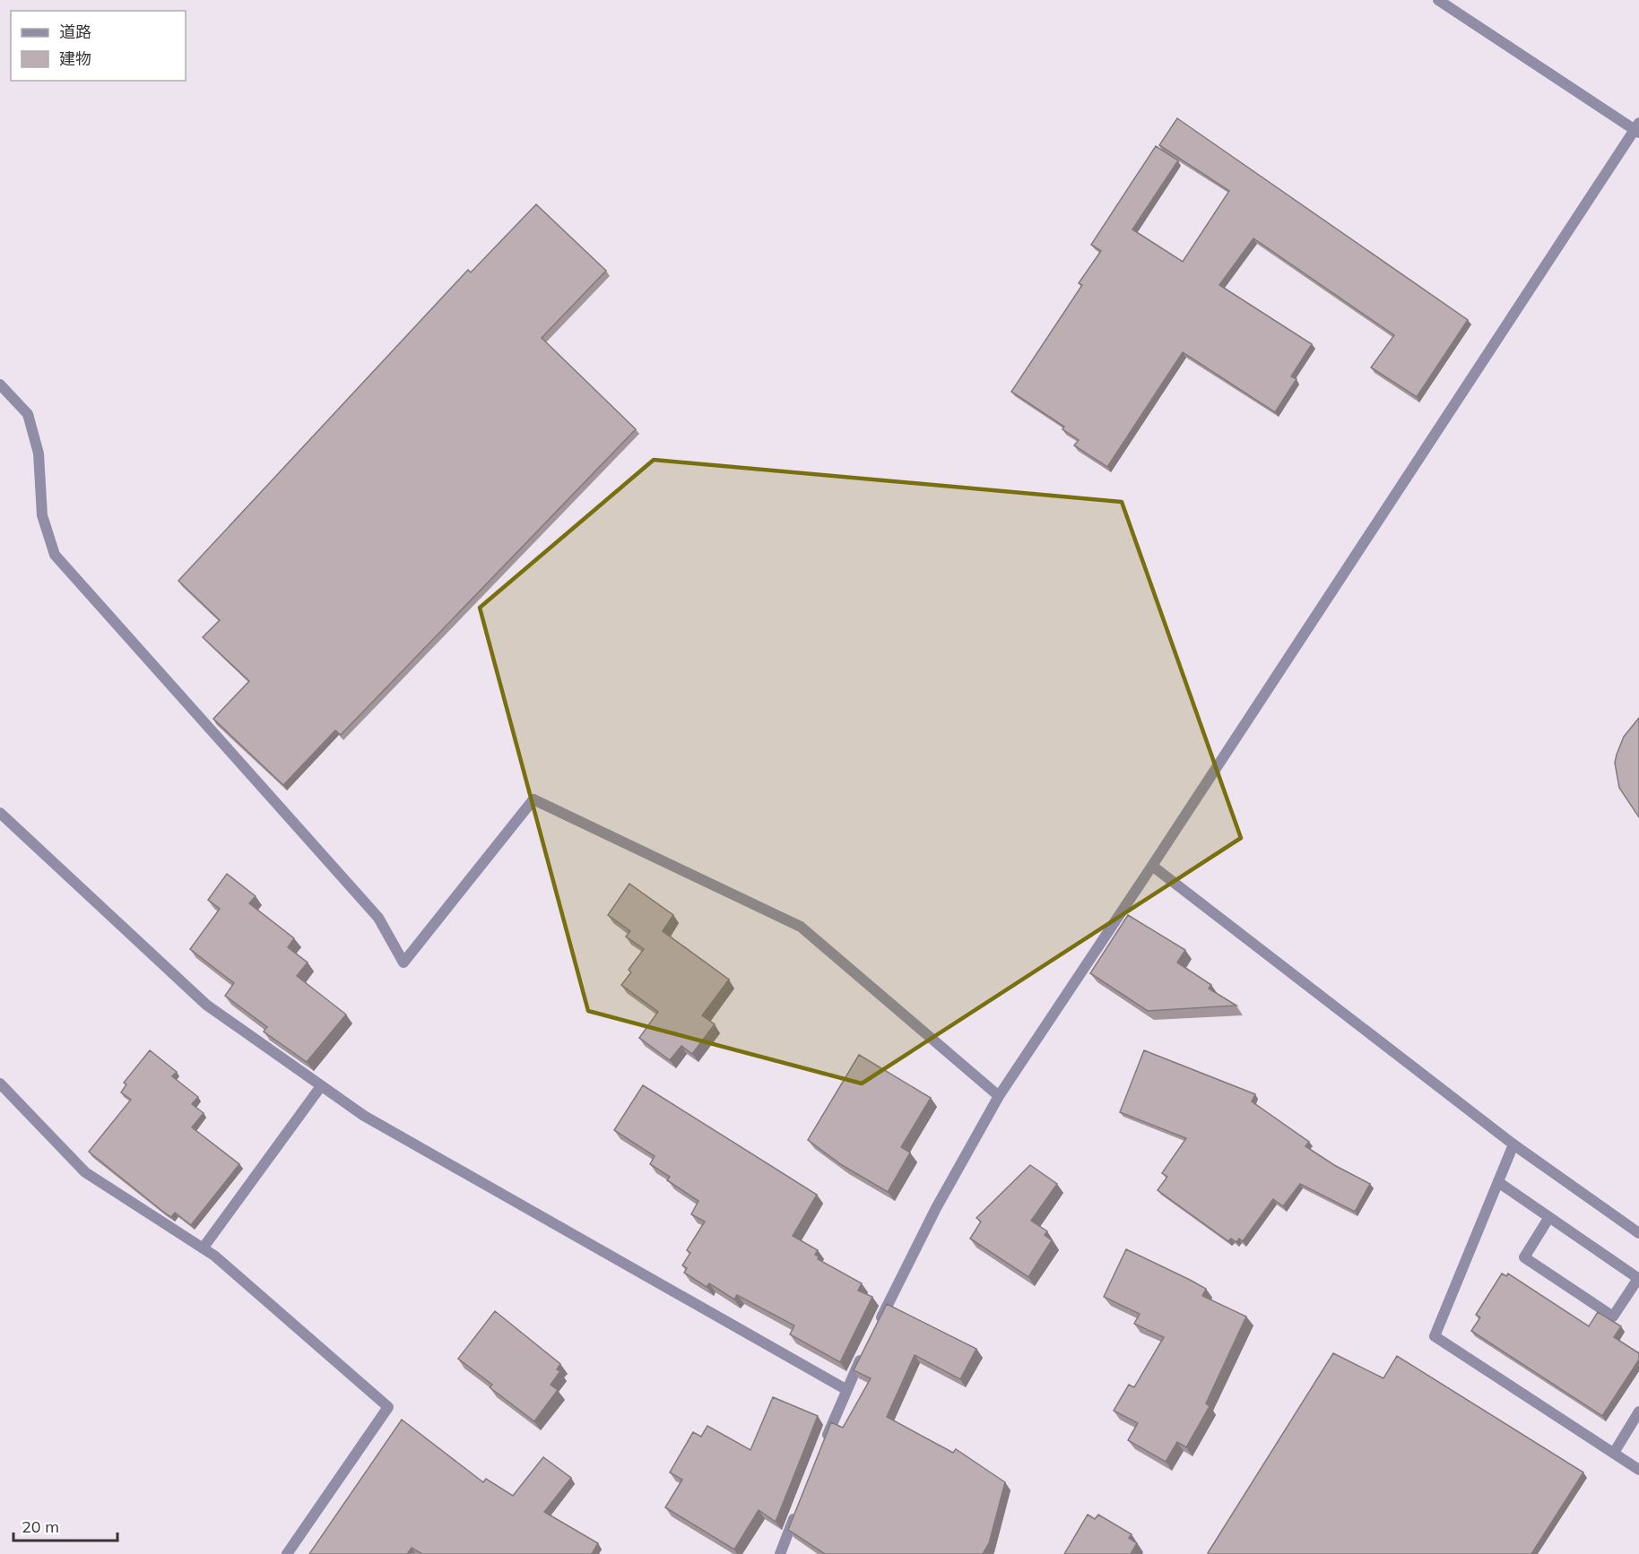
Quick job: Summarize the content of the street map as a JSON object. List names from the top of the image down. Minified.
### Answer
{"legend":["道路","建物"],"scale_bar":"20 m"}
